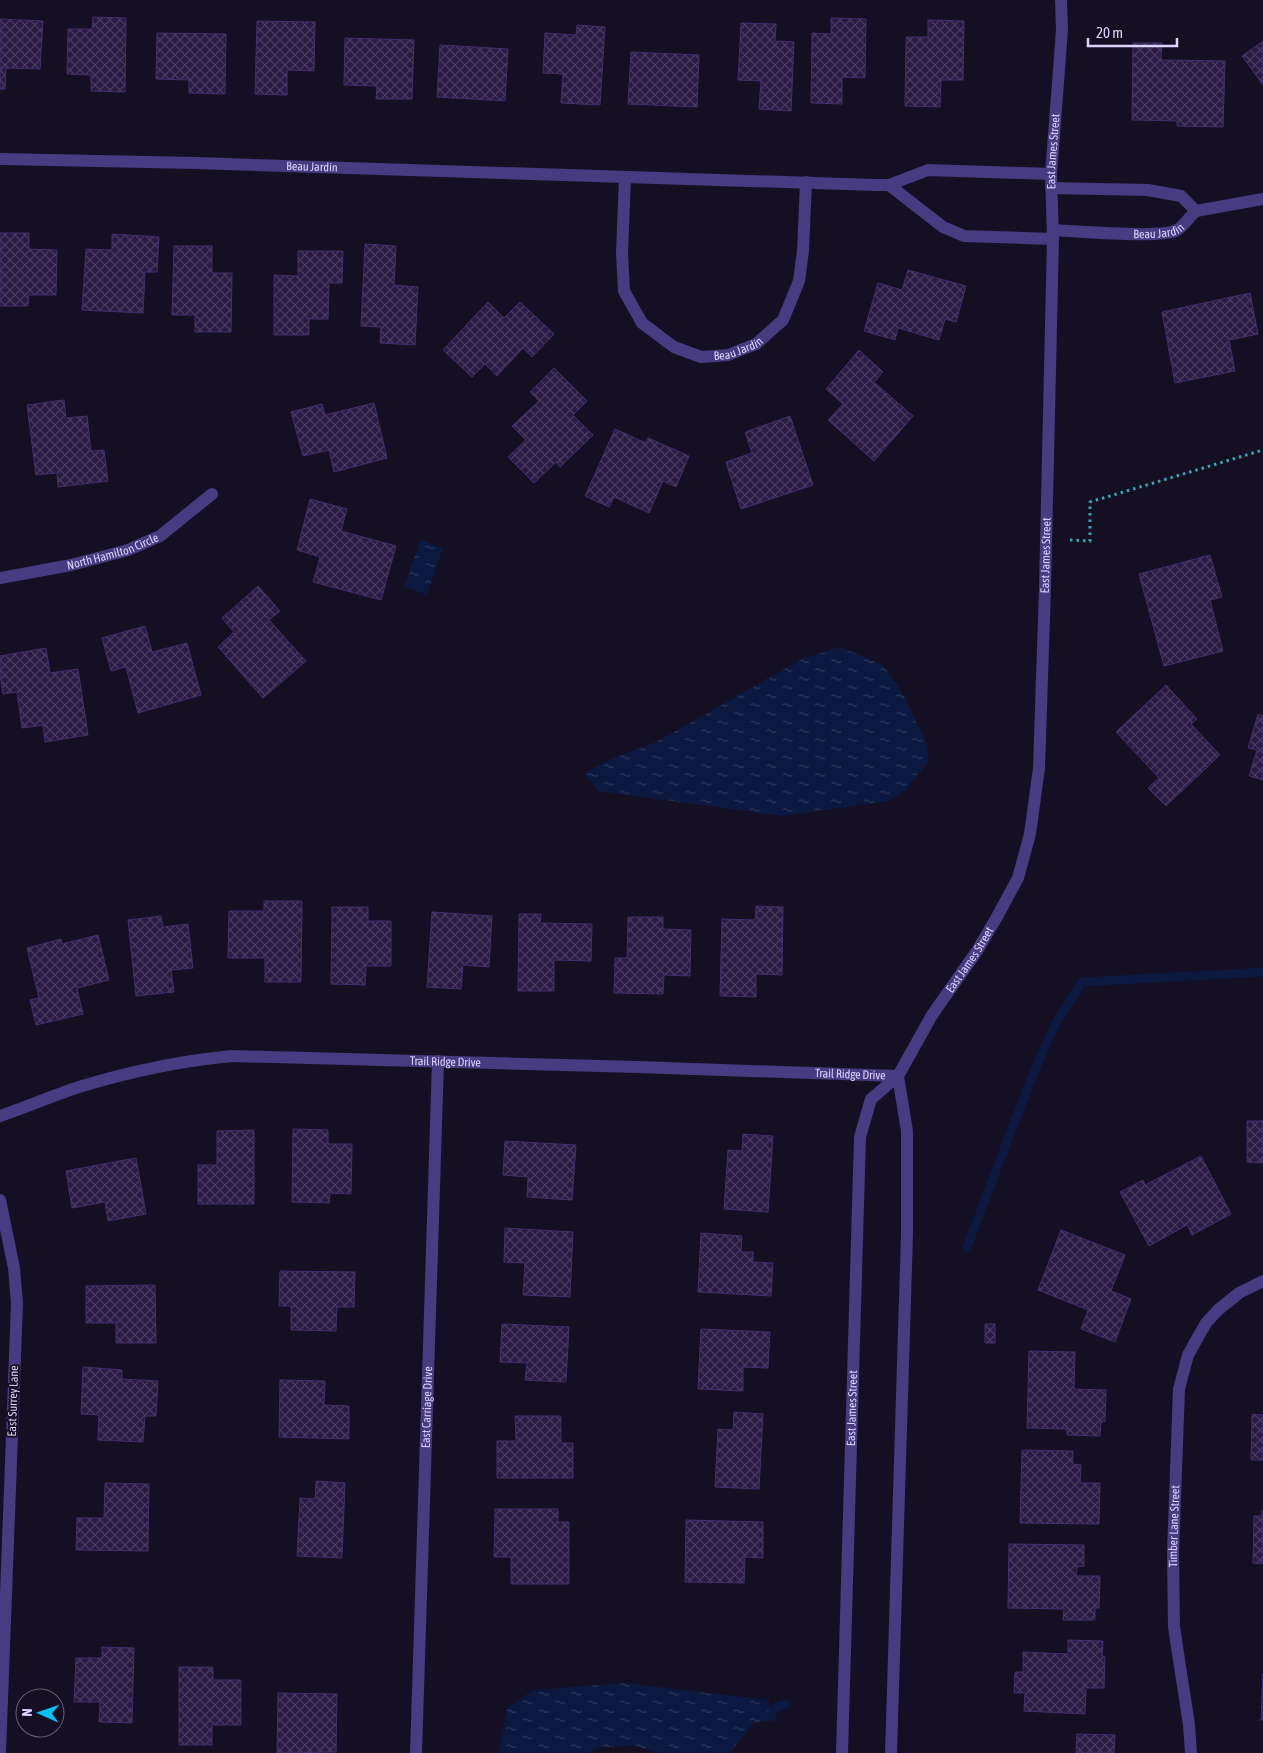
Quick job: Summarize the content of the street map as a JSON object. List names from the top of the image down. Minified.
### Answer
{"streets":{"street":["East James Street","Beau Jardin","North Hamilton Circle","Trail Ridge Drive","East Surrey Lane","East Carriage Drive","Timber Lane Street"]},"crossings":[["East James Street","Beau Jardin"],["East James Street","Trail Ridge Drive"],["Trail Ridge Drive","East Carriage Drive"]],"scale_bar":"20 m","north":"left"}
